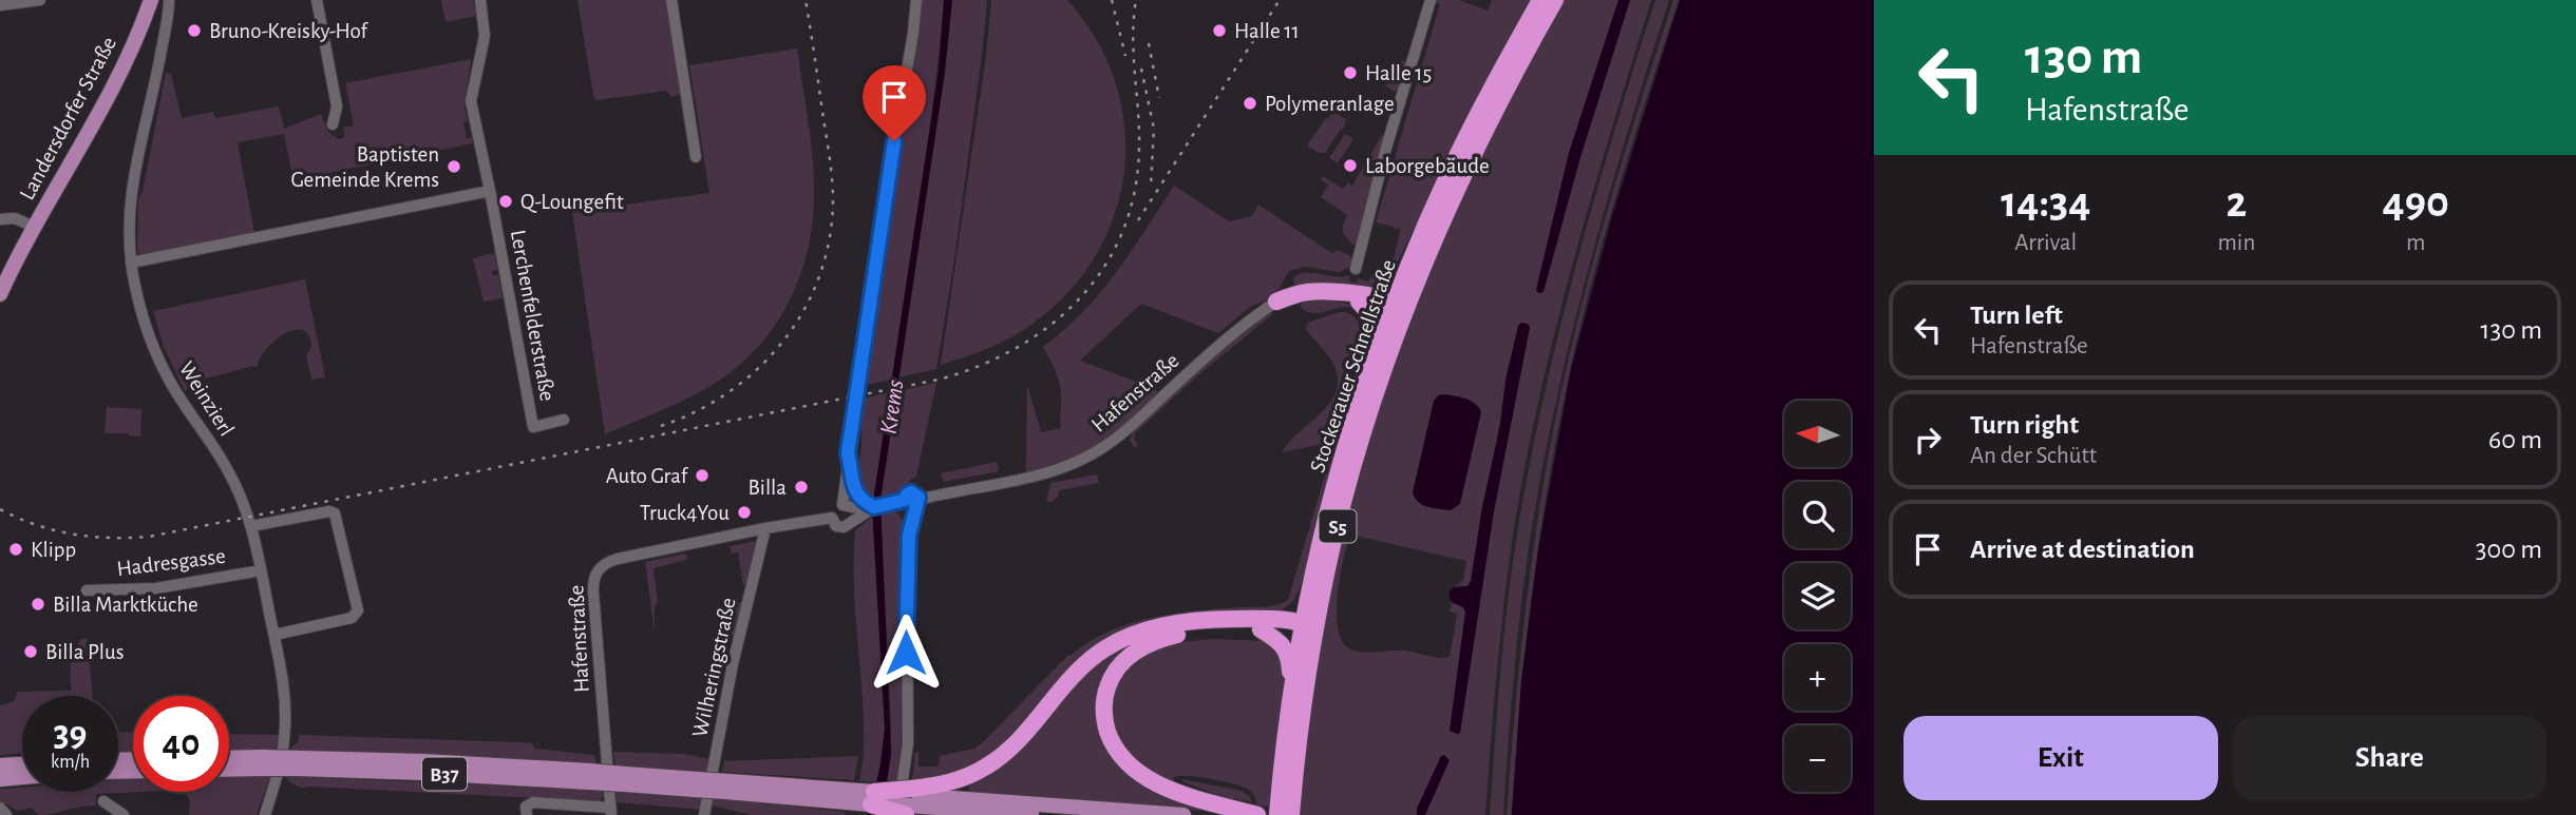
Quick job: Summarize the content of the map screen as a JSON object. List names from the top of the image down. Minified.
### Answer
{"streets":{"highway":["Stockerauer Schnellstraße","S5"],"main road":["Landersdorfer Straße","B37"],"street":["Lerchenfelderstraße","Hafenstraße","Weinzierl","Hadresgasse","Wilheringstraße"]},"crossings":[["Hafenstraße","Wilheringstraße"],["Weinzierl","Hadresgasse"]],"water":["Krems"],"places":["Bruno-Kreisky-Hof","Halle 11","Halle 15","Polymeranlage","Laborgebäude","Baptisten Gemeinde Krems","Q-Loungefit","Auto Graf","Billa","Truck4You","Klipp","Billa Marktküche","Billa Plus"],"north":"left","page":{"turn":["130 m","Hafenstraße"],"eta":["14:34","Arrival","2","min","490","m"],"list":[{"name":"Turn left","note":"Hafenstraße","value":"130 m"},{"name":"Turn right","note":"An der Schütt","value":"60 m"},{"name":"Arrive at destination","value":"300 m"}],"map_buttons":["+","−"],"speed":"39 km/h","limit":"40","buttons":["Exit","Share"]}}
